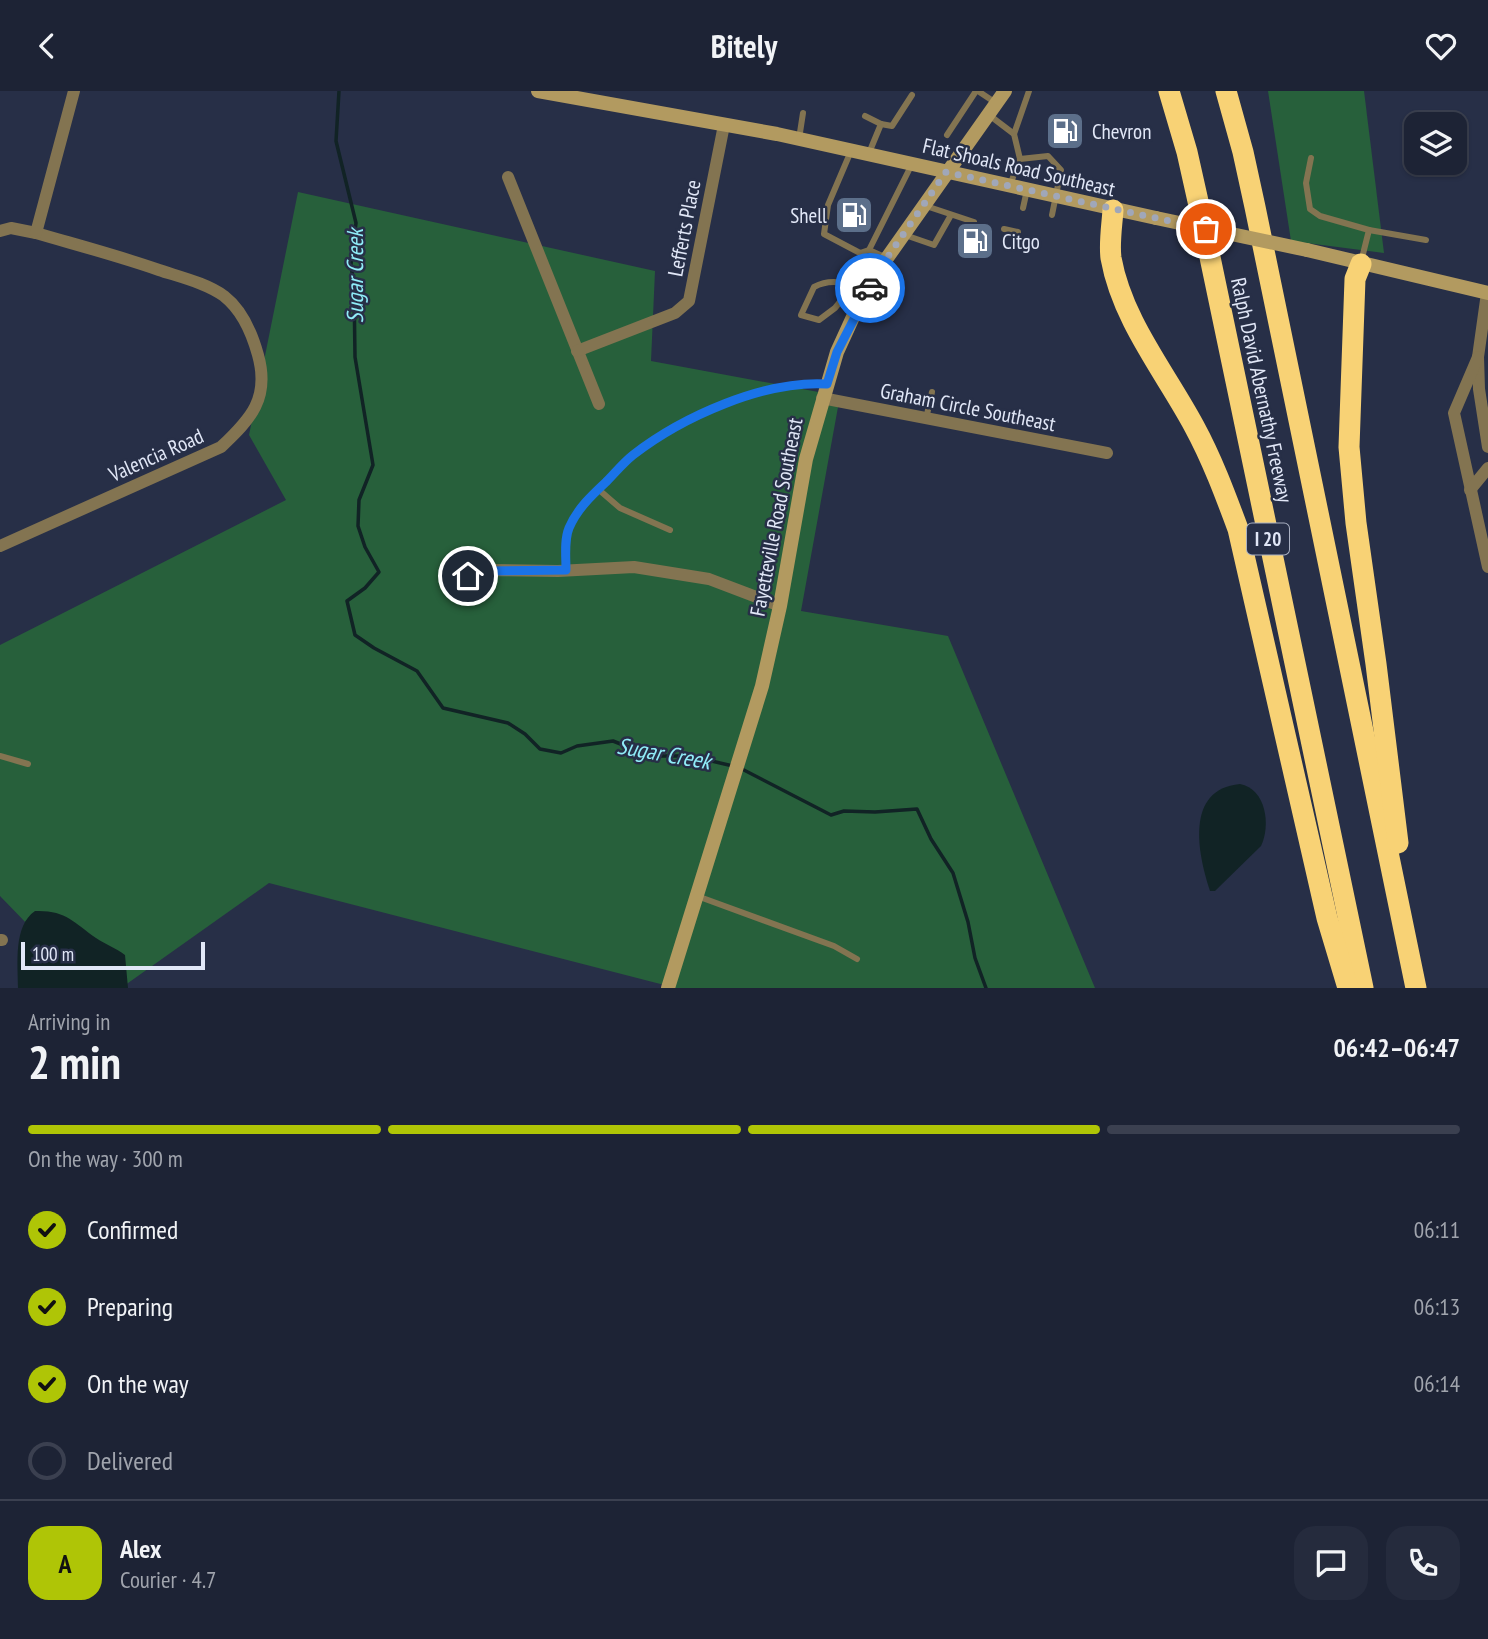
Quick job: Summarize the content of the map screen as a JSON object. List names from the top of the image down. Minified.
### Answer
{"streets":{"highway":["Ralph David Abernathy Freeway","I 20"],"street":["Flat Shoals Road Southeast","Lefferts Place","Graham Circle Southeast","Valencia Road","Fayetteville Road Southeast"]},"crossings":[["Flat Shoals Road Southeast","Lefferts Place"],["Flat Shoals Road Southeast","Fayetteville Road Southeast"],["Graham Circle Southeast","Fayetteville Road Southeast"]],"water":["Sugar Creek"],"places":{"fuel station":["Chevron","Shell","Citgo"]},"scale_bar":"100 m","page":{"header":"Bitely","scale":"100 m","heading":["2 min","Arriving in","06:42–06:47"],"panel":["Alex","Courier · 4.7"],"bar":"On the way · 300 m","list":[["Confirmed","06:11"],["Preparing","06:13"],["On the way","06:14"],"Delivered"],"round":"A"}}
